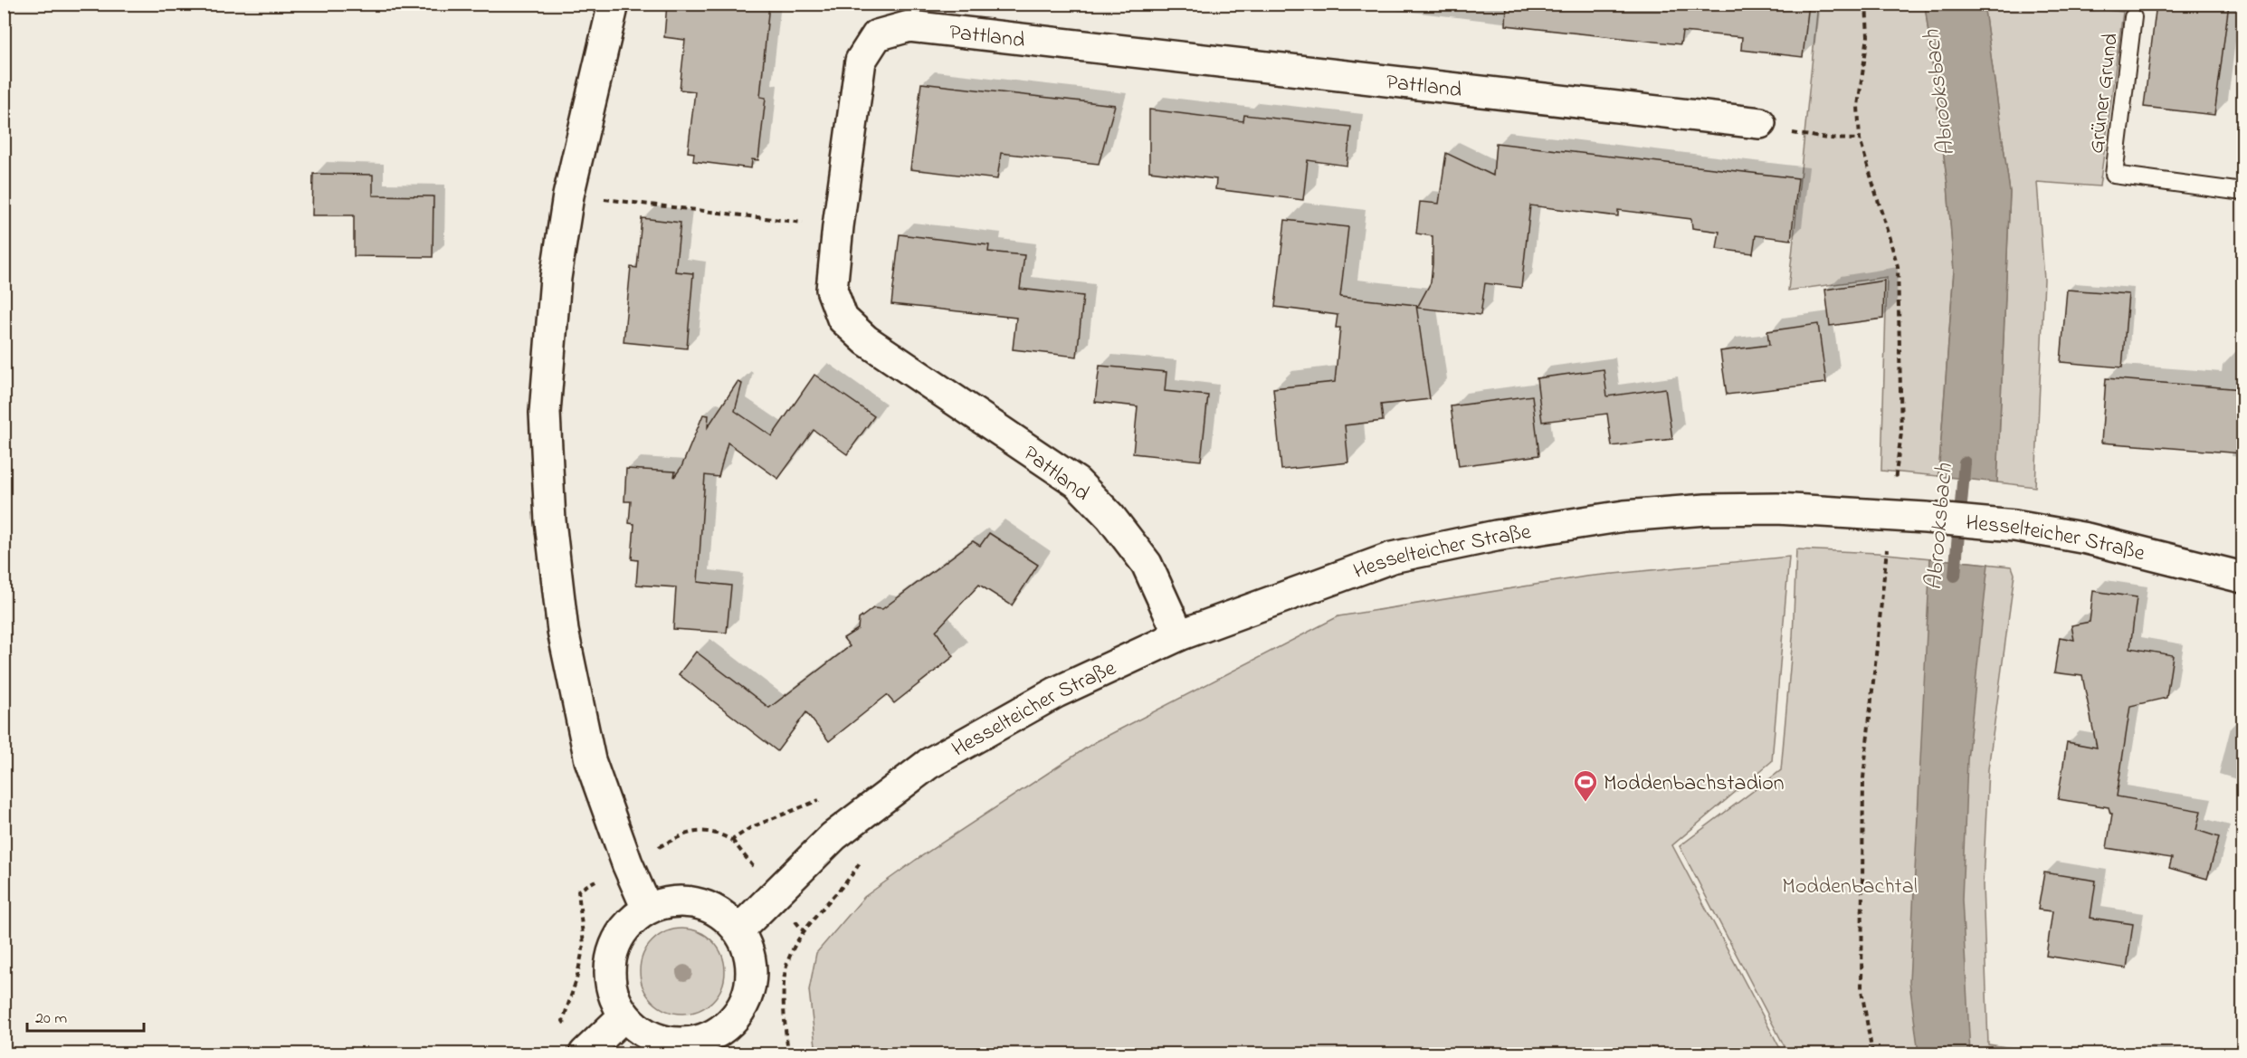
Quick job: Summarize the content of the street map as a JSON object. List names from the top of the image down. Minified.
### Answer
{"streets":{"street":["Pattland","Hesselteicher Straße"],"lane":["Grüner Grund"]},"crossings":[["Pattland","Hesselteicher Straße"]],"water":["Abrooksbach"],"parks":["Moddenbachtal"],"places":{"sports":["Moddenbachstadion"]},"scale_bar":"20 m"}
